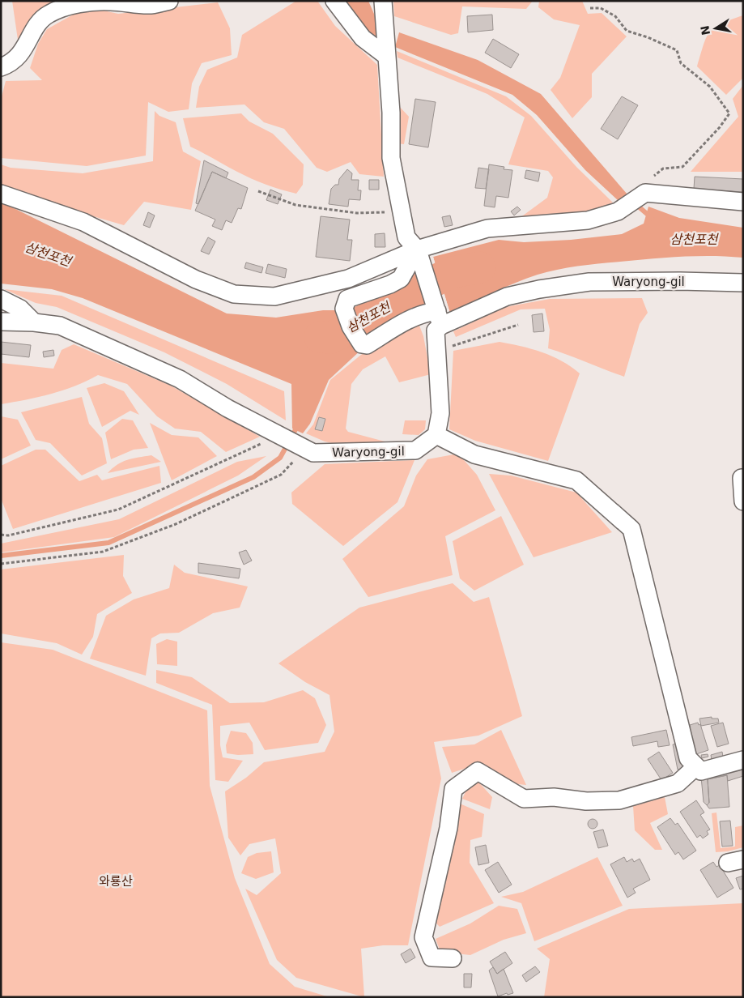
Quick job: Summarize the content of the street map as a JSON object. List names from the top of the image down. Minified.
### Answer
{"streets":{"street":["Waryong-gil"]},"water":["삼천포천"],"parks":["와룡산"],"north":"left"}
